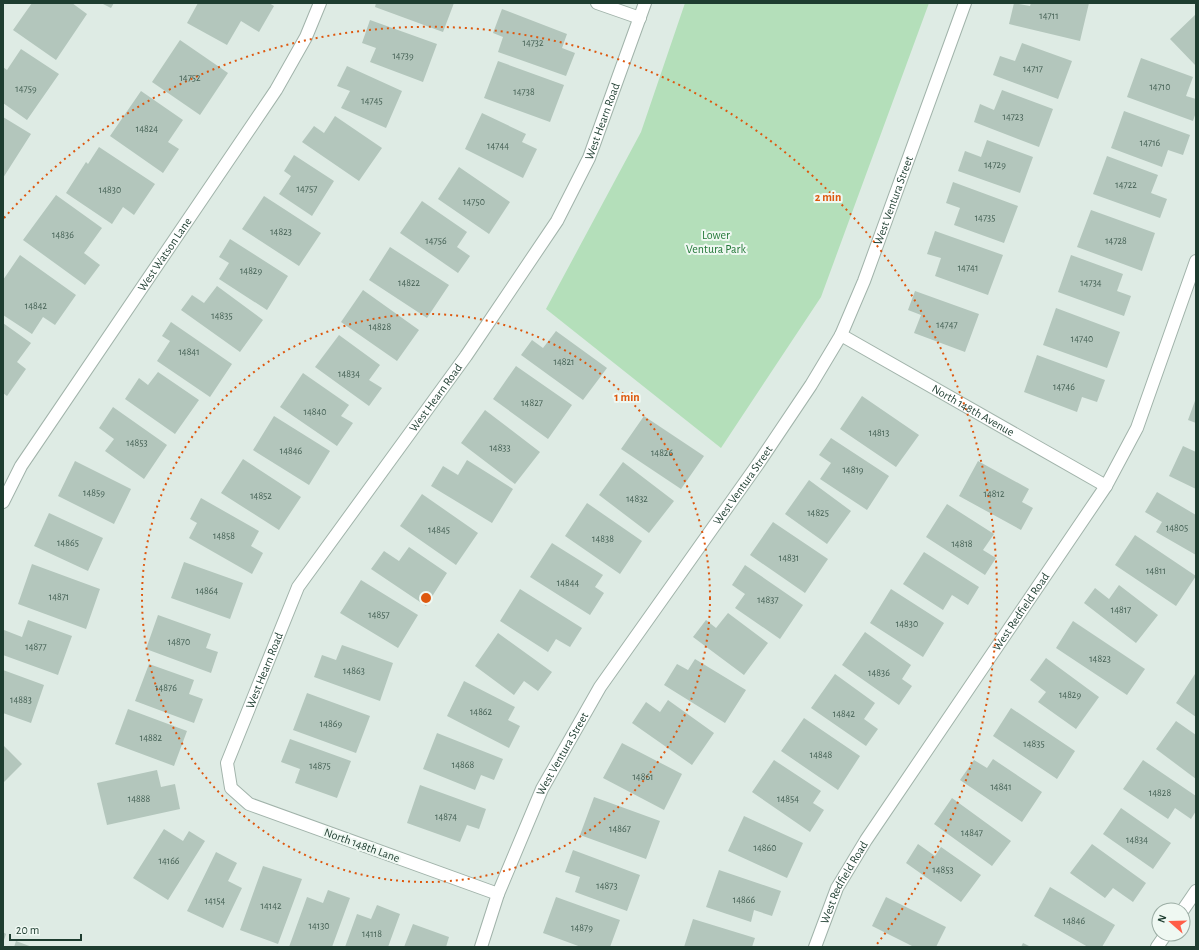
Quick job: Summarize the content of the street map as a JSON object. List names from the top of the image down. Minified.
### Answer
{"streets":{"street":["West Hearn Road","West Ventura Street","West Watson Lane","North 148th Avenue","West Redfield Road","North 148th Lane"]},"crossings":[["West Hearn Road","North 148th Lane"],["West Ventura Street","North 148th Avenue"],["West Ventura Street","North 148th Lane"],["North 148th Avenue","West Redfield Road"]],"parks":["Lower Ventura Park"],"house_numbers":["14711","14732","14739","14717","14752","14710","14759","14738","14745","14723","14824","14716","14744","14729","14722","14757","14830","14750","14735","14823","14836","14756","14728","14741","14829","14822","14734","14842","14835","14747","14828","14740","14841","14821","14834","14746","14827","14840","14813","14853","14833","14846","14826","14819","14859","14812","14852","14832","14825","14805","14845","14858","14838","14865","14818","14831","14811","14844","14864","14871","14837","14817","14857","14830","14870","14877","14823","14863","14836","14876","14829","14883","14862","14842","14869","14882","14835","14848","14868","14875","14861","14841","14828","14888","14854","14874","14867","14847","14834","14860","14166","14853","14873","14866","14154","14142","14846","14130","14879","14118"],"scale_bar":"20 m","north":"left","rings":["2 min","1 min"]}
